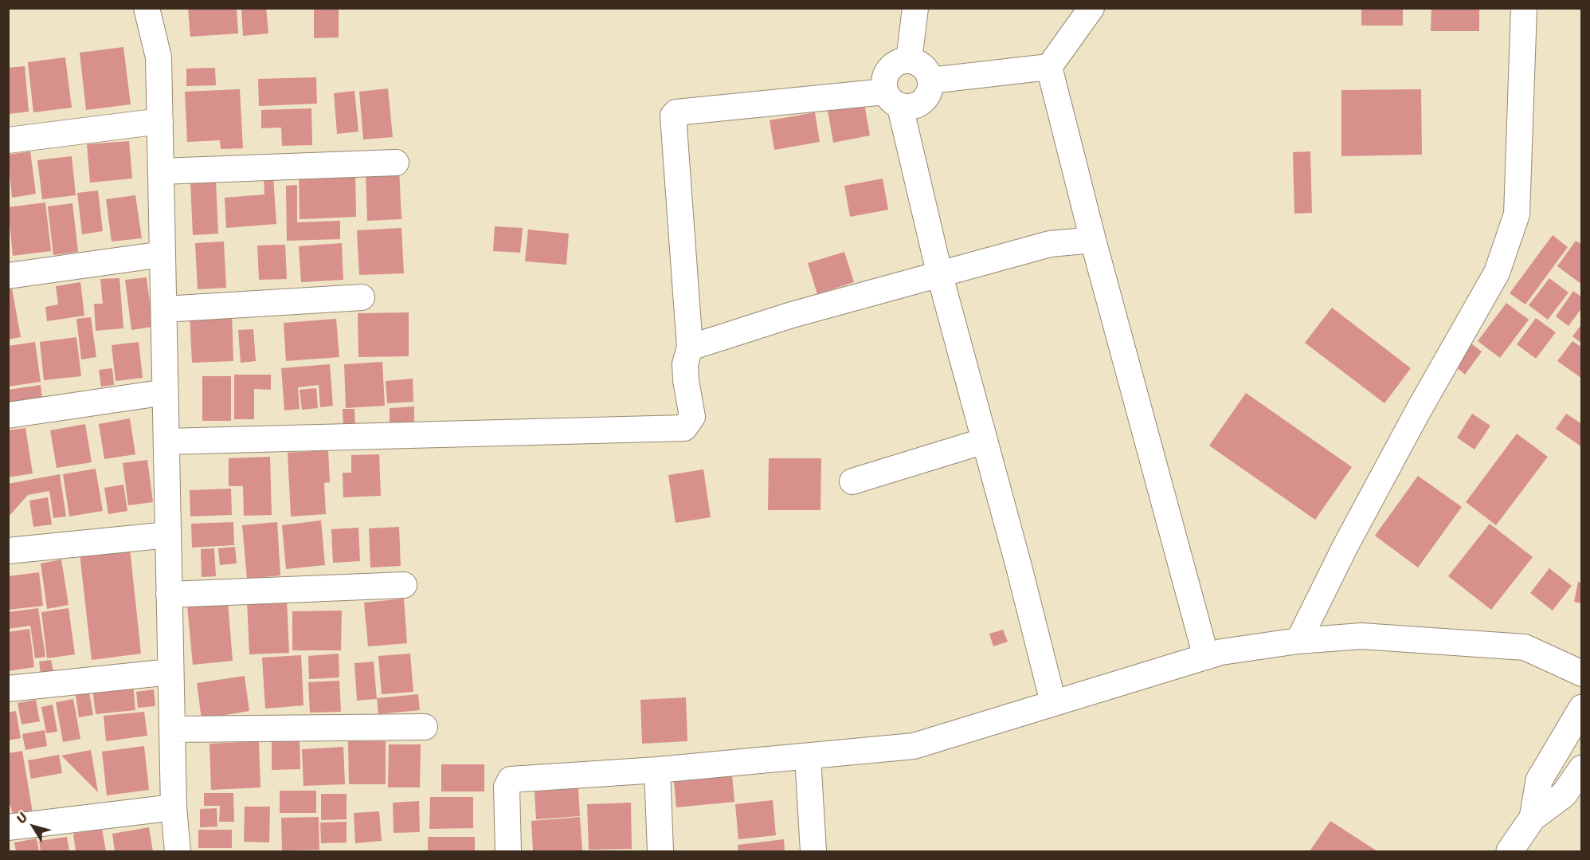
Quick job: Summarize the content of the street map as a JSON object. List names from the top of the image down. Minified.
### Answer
{"north":"top left"}
